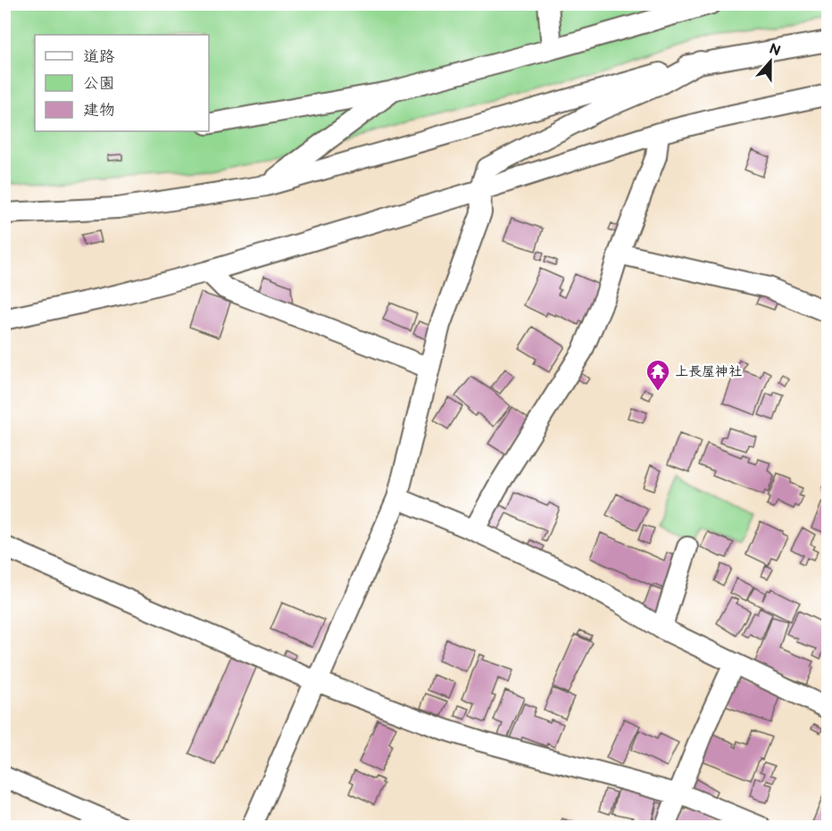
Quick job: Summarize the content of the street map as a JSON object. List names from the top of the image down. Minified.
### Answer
{"places":{"temple":["上長屋神社"]},"legend":["道路","公園","建物"],"north":"top"}
